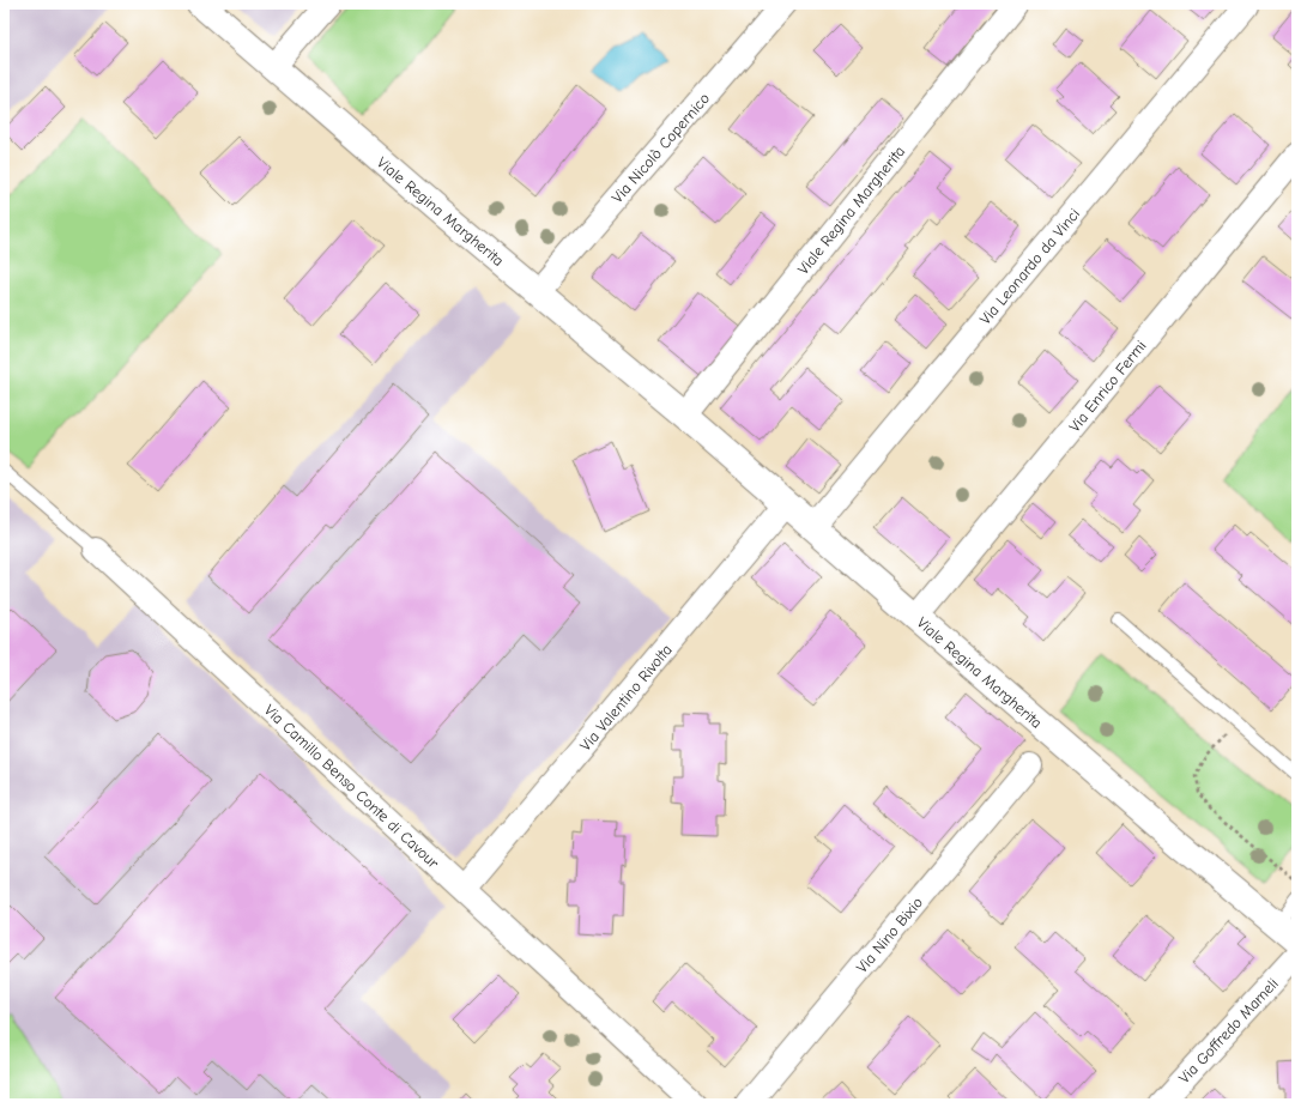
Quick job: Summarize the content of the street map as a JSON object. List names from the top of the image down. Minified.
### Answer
{"streets":{"street":["Via Nicolò Copernico","Viale Regina Margherita","Via Leonardo da Vinci","Via Enrico Fermi","Via Valentino Rivolta","Via Camillo Benso Conte di Cavour","Via Nino Bixio","Via Goffredo Mameli"]},"crossings":[["Via Nicolò Copernico","Viale Regina Margherita"],["Viale Regina Margherita","Via Leonardo da Vinci"],["Viale Regina Margherita","Via Enrico Fermi"],["Viale Regina Margherita","Via Valentino Rivolta"],["Via Valentino Rivolta","Via Camillo Benso Conte di Cavour"]]}
